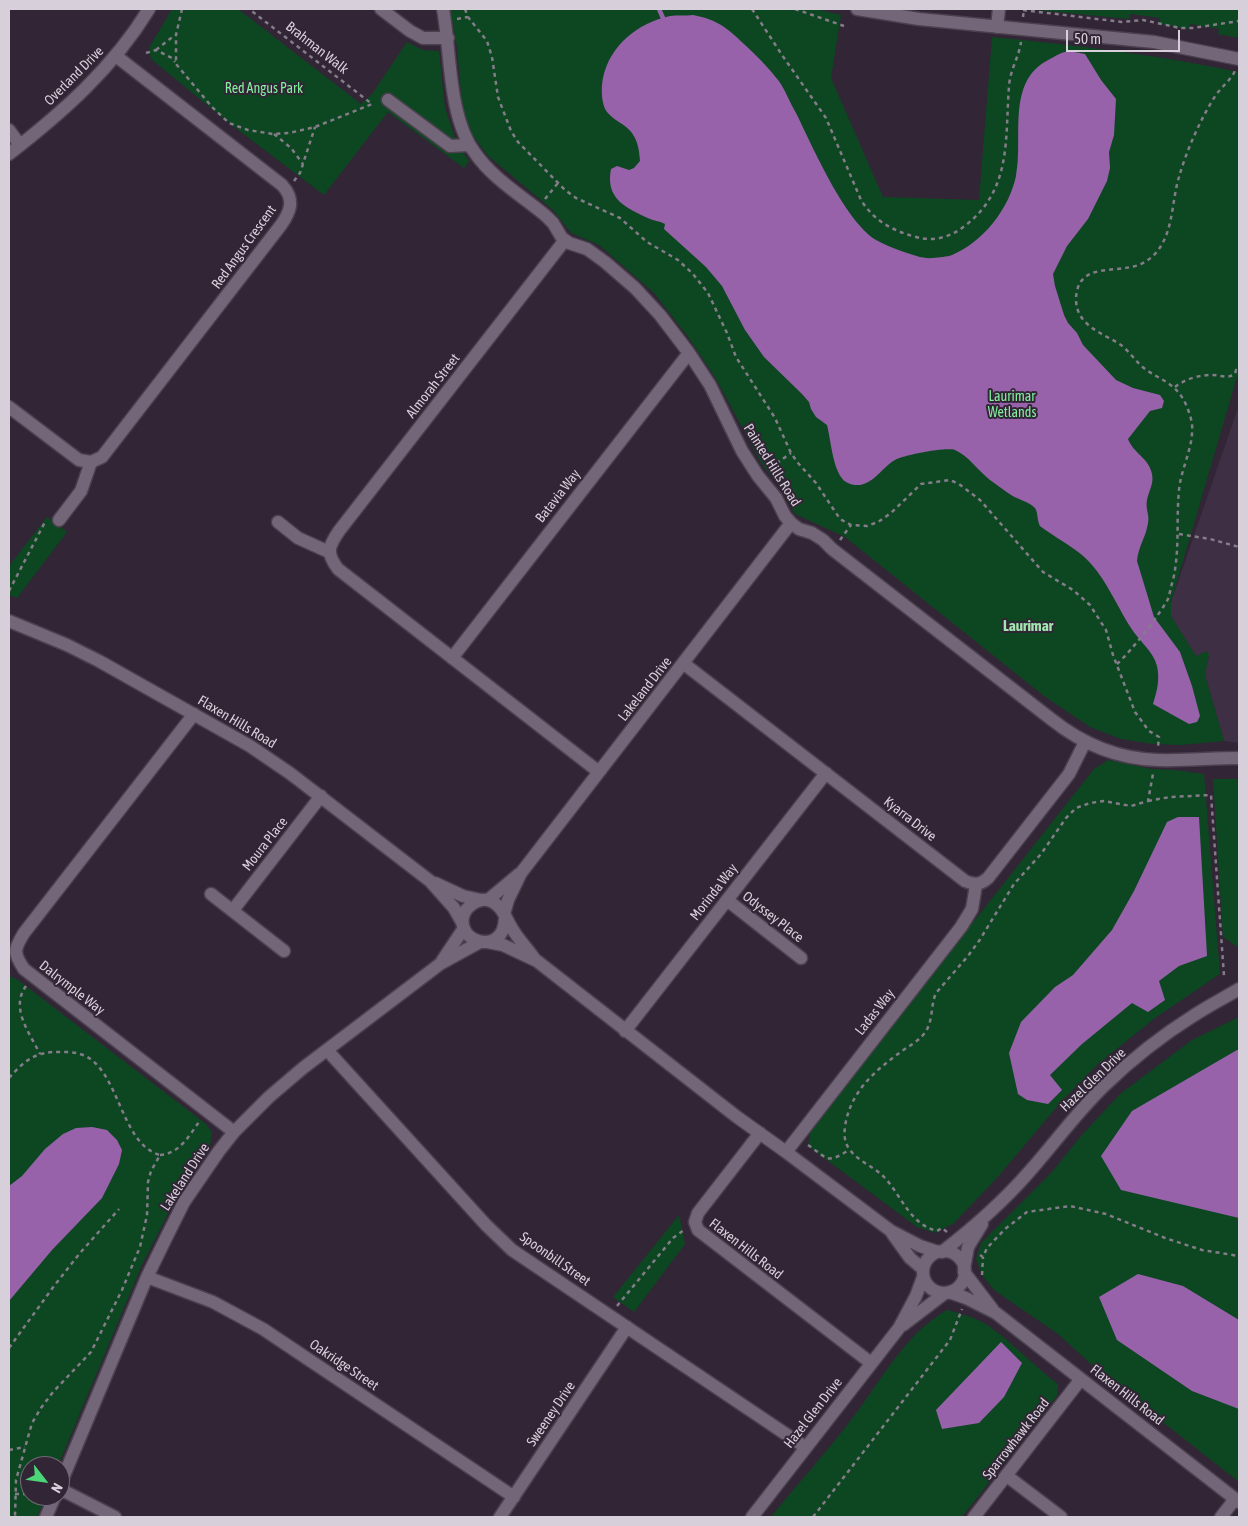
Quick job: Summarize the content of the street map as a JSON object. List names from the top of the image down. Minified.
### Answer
{"streets":{"street":["Overland Drive","Red Angus Crescent","Almorah Street","Painted Hills Road","Batavia Way","Lakeland Drive","Flaxen Hills Road","Kyarra Drive","Moura Place","Morinda Way","Odyssey Place","Dalrymple Way","Ladas Way","Hazel Glen Drive","Spoonbill Street","Oakridge Street","Sweeney Drive","Sparrowhawk Road"],"path":["Brahman Walk"]},"crossings":[["Almorah Street","Painted Hills Road"],["Painted Hills Road","Batavia Way"],["Painted Hills Road","Lakeland Drive"],["Lakeland Drive","Flaxen Hills Road"],["Lakeland Drive","Kyarra Drive"],["Lakeland Drive","Dalrymple Way"],["Lakeland Drive","Spoonbill Street"],["Lakeland Drive","Oakridge Street"],["Flaxen Hills Road","Moura Place"],["Flaxen Hills Road","Dalrymple Way"],["Flaxen Hills Road","Hazel Glen Drive"],["Flaxen Hills Road","Sparrowhawk Road"],["Kyarra Drive","Morinda Way"],["Kyarra Drive","Ladas Way"],["Morinda Way","Odyssey Place"],["Hazel Glen Drive","Spoonbill Street"],["Spoonbill Street","Sweeney Drive"],["Oakridge Street","Sweeney Drive"]],"districts":["Laurimar"],"parks":["Red Angus Park","Laurimar Wetlands"],"scale_bar":"50 m","north":"bottom right"}
